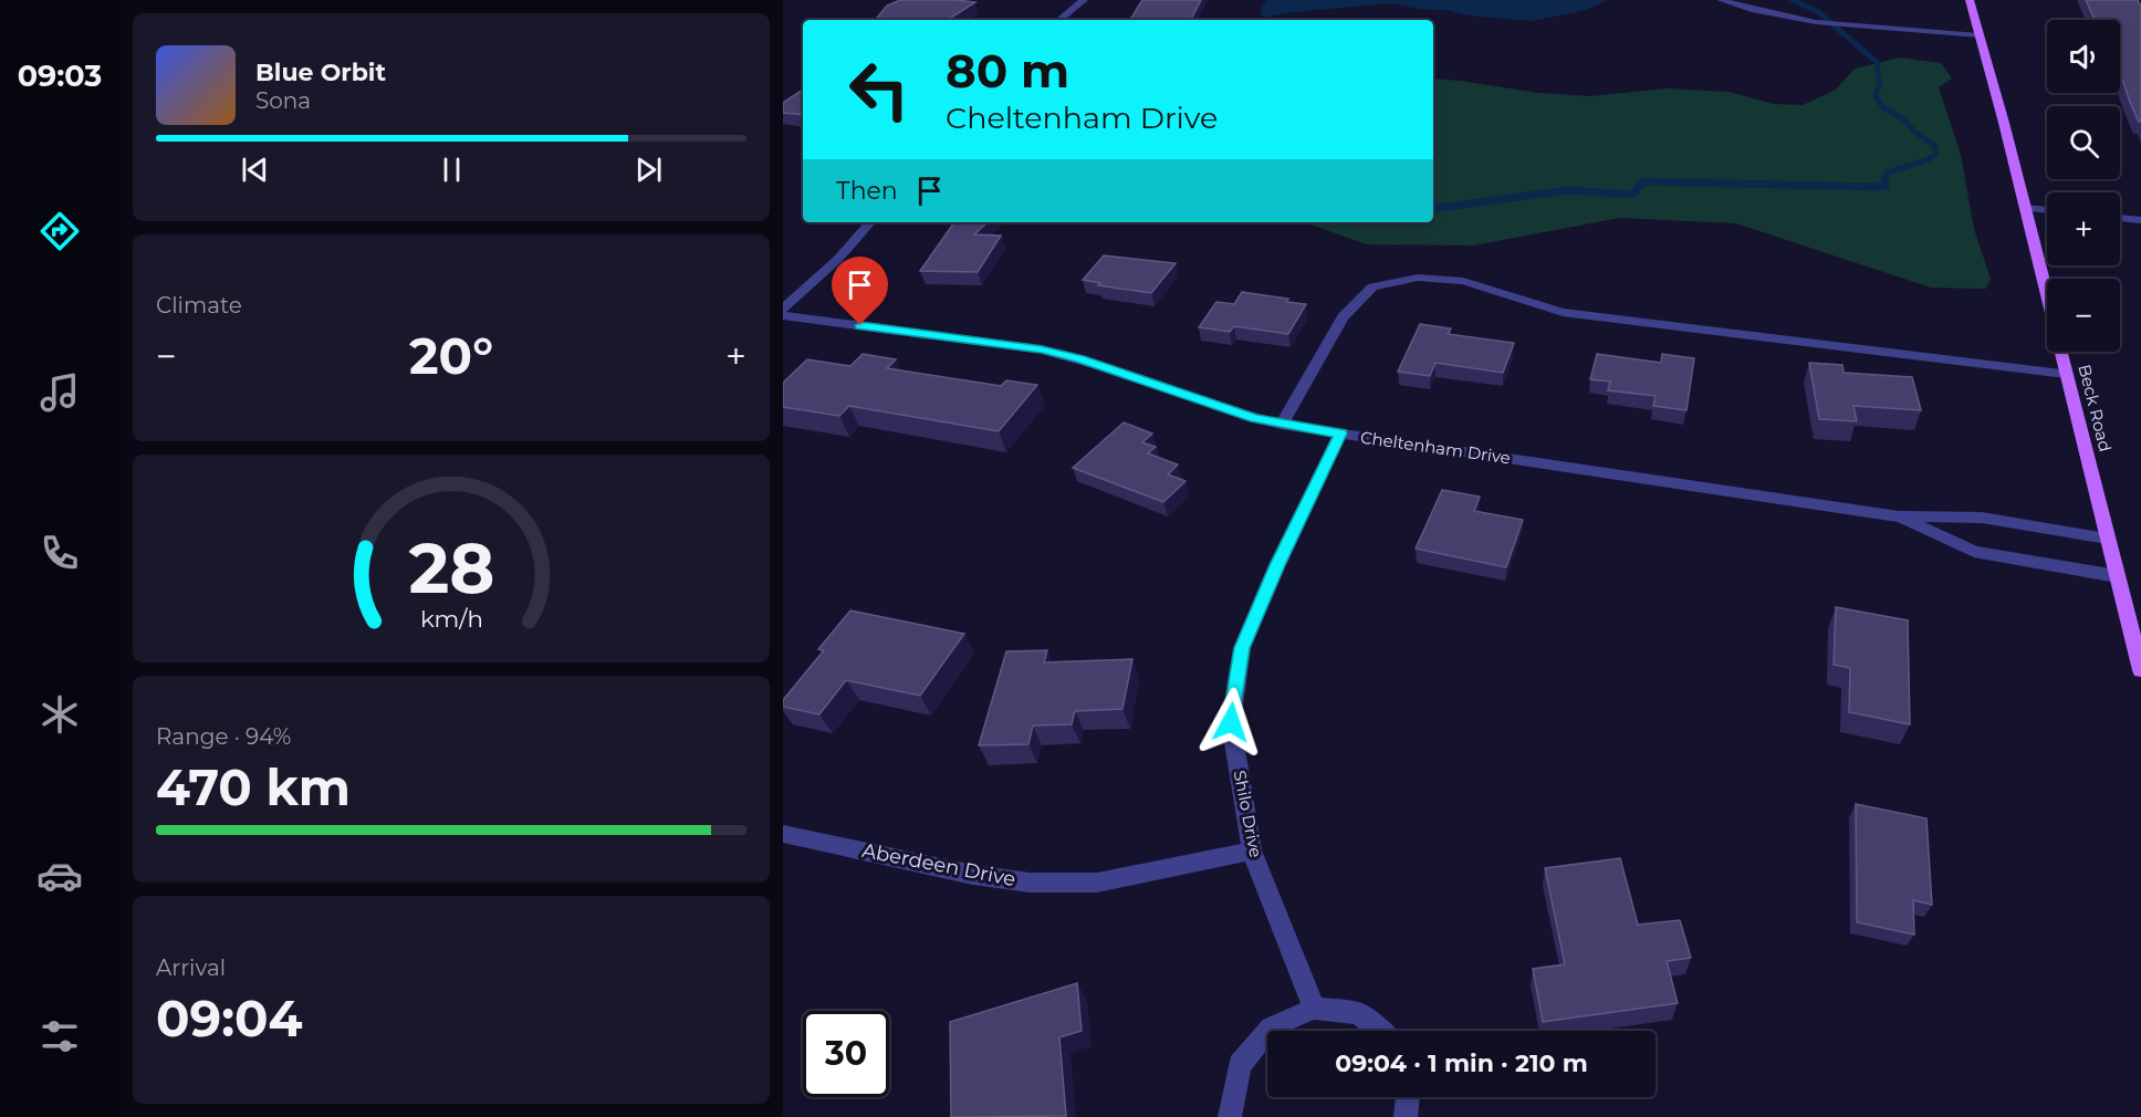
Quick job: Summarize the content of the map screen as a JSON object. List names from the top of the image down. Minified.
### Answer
{"streets":{"main road":["Beck Road"],"street":["Cheltenham Drive","Shilo Drive","Aberdeen Drive"]},"crossings":[["Beck Road","Cheltenham Drive"],["Cheltenham Drive","Shilo Drive"],["Shilo Drive","Aberdeen Drive"]],"page":{"tabs":"09:03","map_buttons":["+","−"],"turn":["80 m","Cheltenham Drive"],"song":["Blue Orbit","Sona"],"then":"Then","tile":["Climate",["Range · 94%","470 km"],["Arrival","09:04"]],"heat":["−","20°","+"],"limit":"30","trip":"09:04 · 1 min · 210 m","gauge":["28","km/h"]}}
